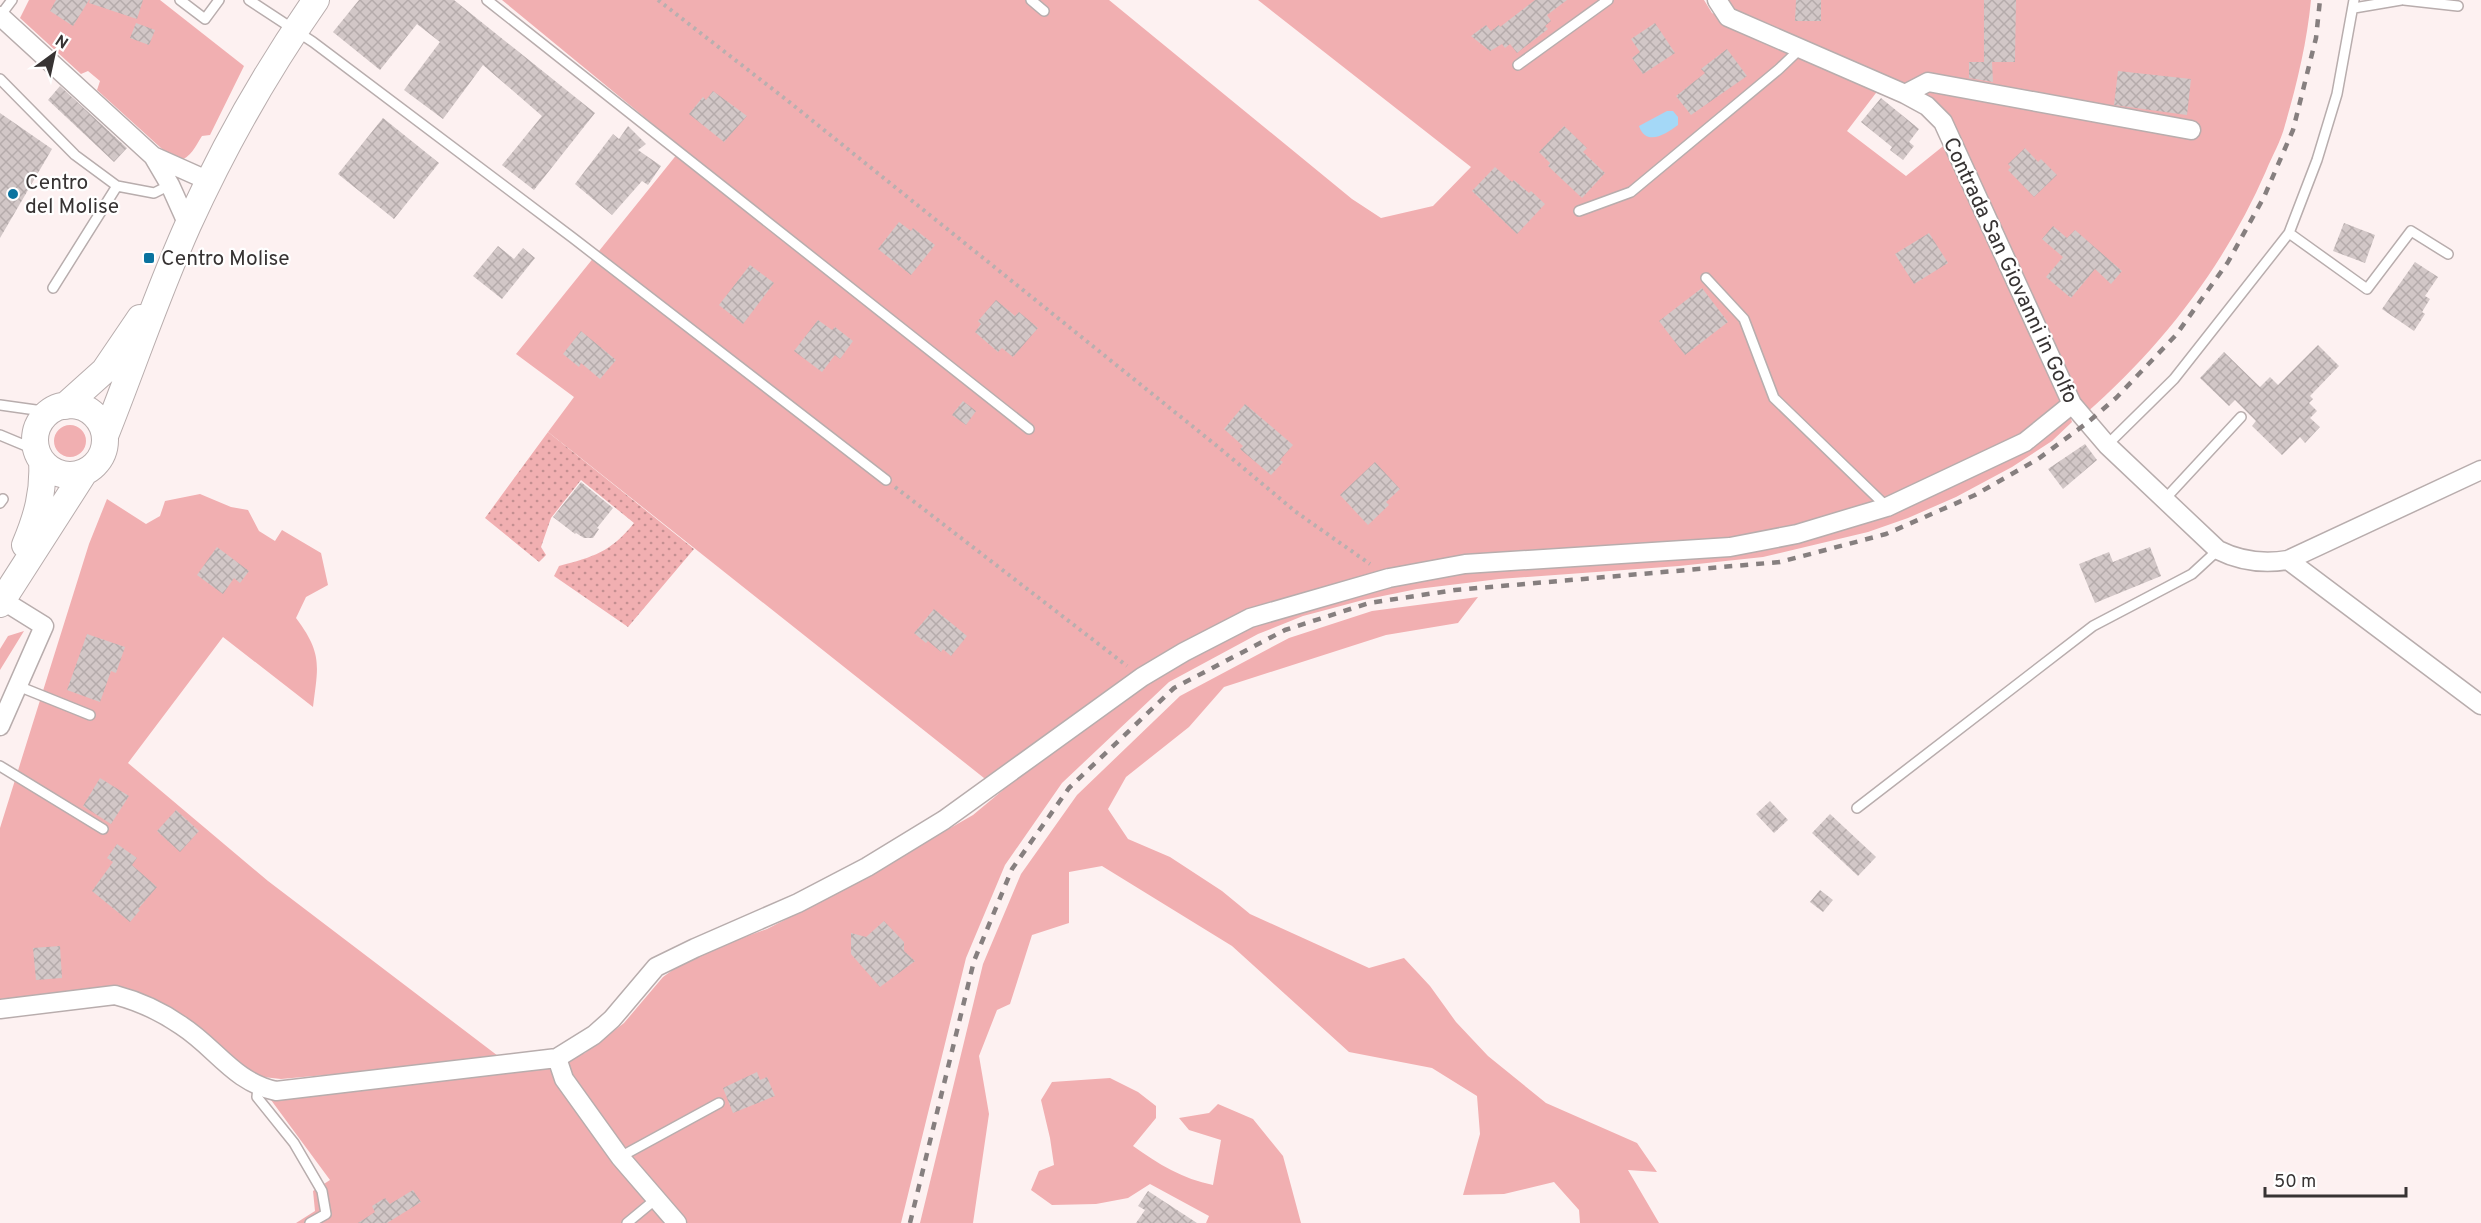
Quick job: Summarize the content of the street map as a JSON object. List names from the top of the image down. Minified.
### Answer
{"streets":{"street":["Contrada San Giovanni in Golfo"]},"places":{"other":["Centro del Molise"],"transit":["Centro Molise"]},"scale_bar":"50 m","north":"top right"}
